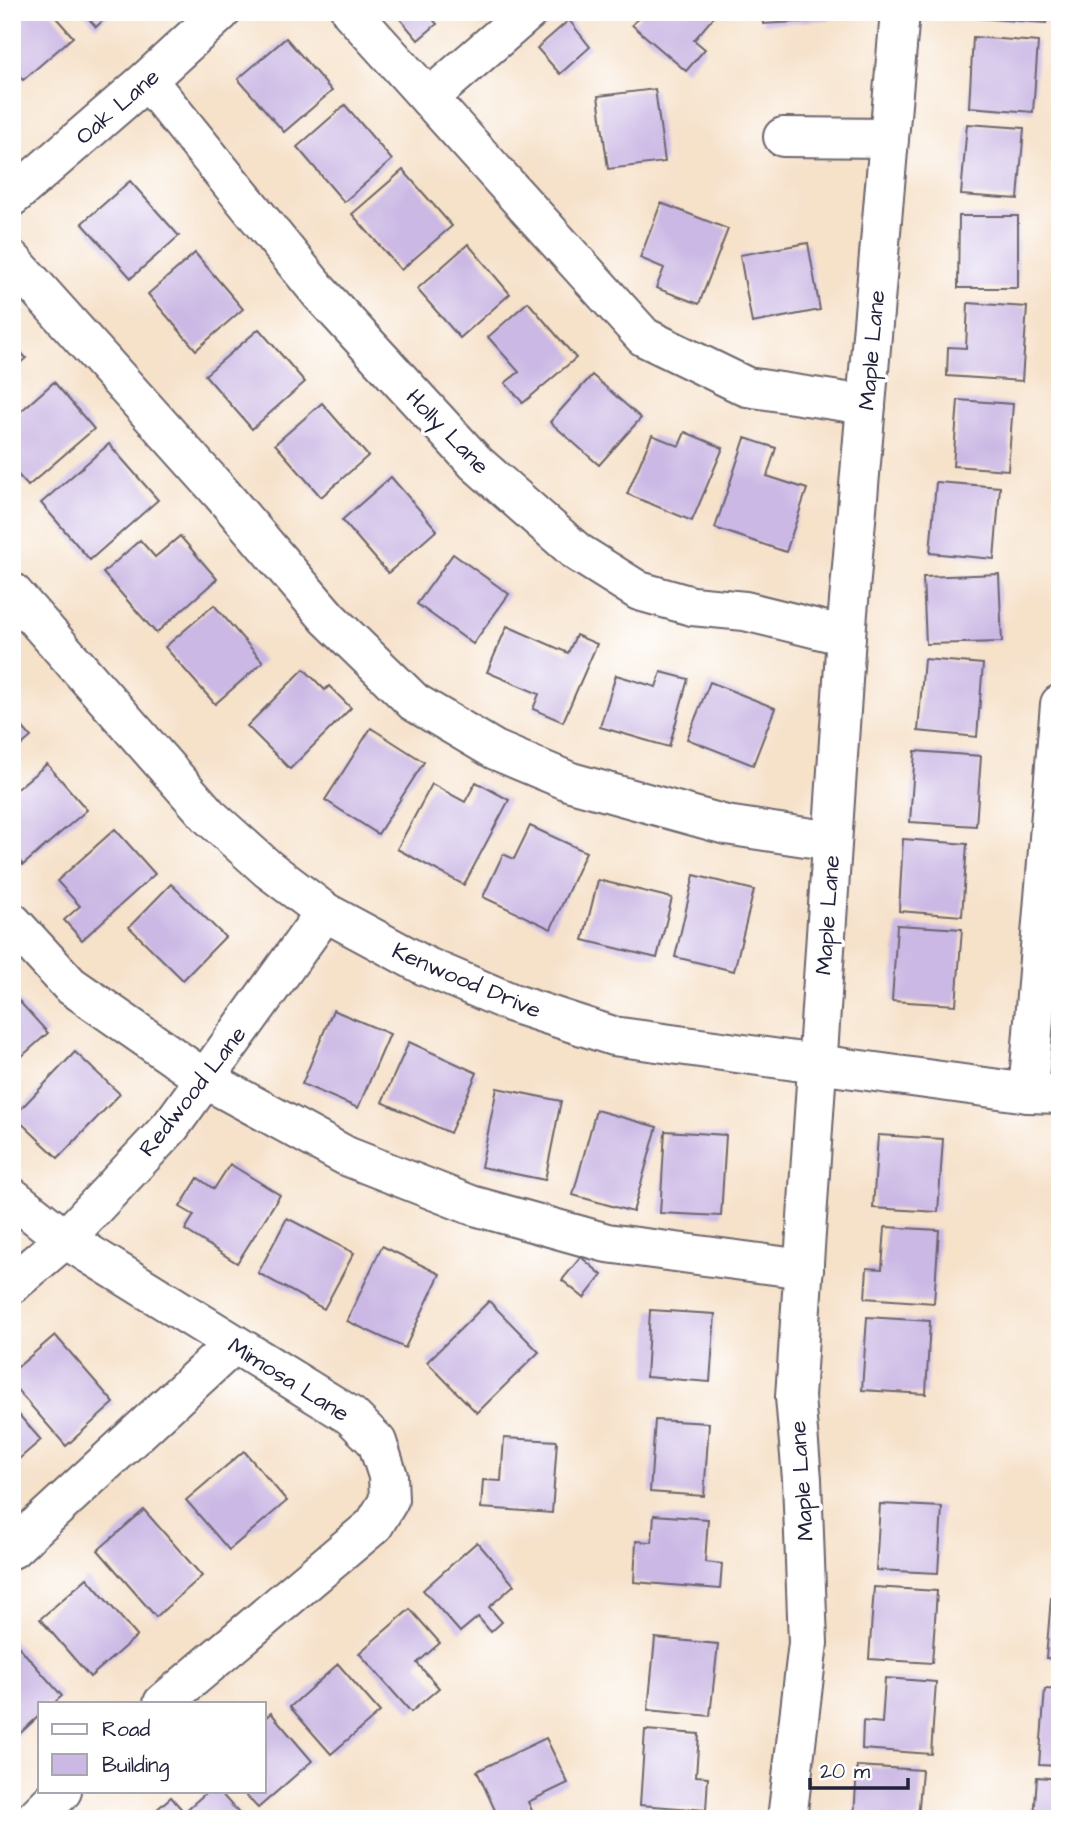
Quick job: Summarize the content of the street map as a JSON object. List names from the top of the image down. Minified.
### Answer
{"streets":{"street":["Oak Lane","Maple Lane","Holly Lane","Kenwood Drive","Redwood Lane","Mimosa Lane"]},"crossings":[["Oak Lane","Holly Lane"],["Maple Lane","Holly Lane"],["Maple Lane","Kenwood Drive"],["Kenwood Drive","Redwood Lane"],["Redwood Lane","Mimosa Lane"]],"legend":["Road","Building"],"scale_bar":"20 m"}
